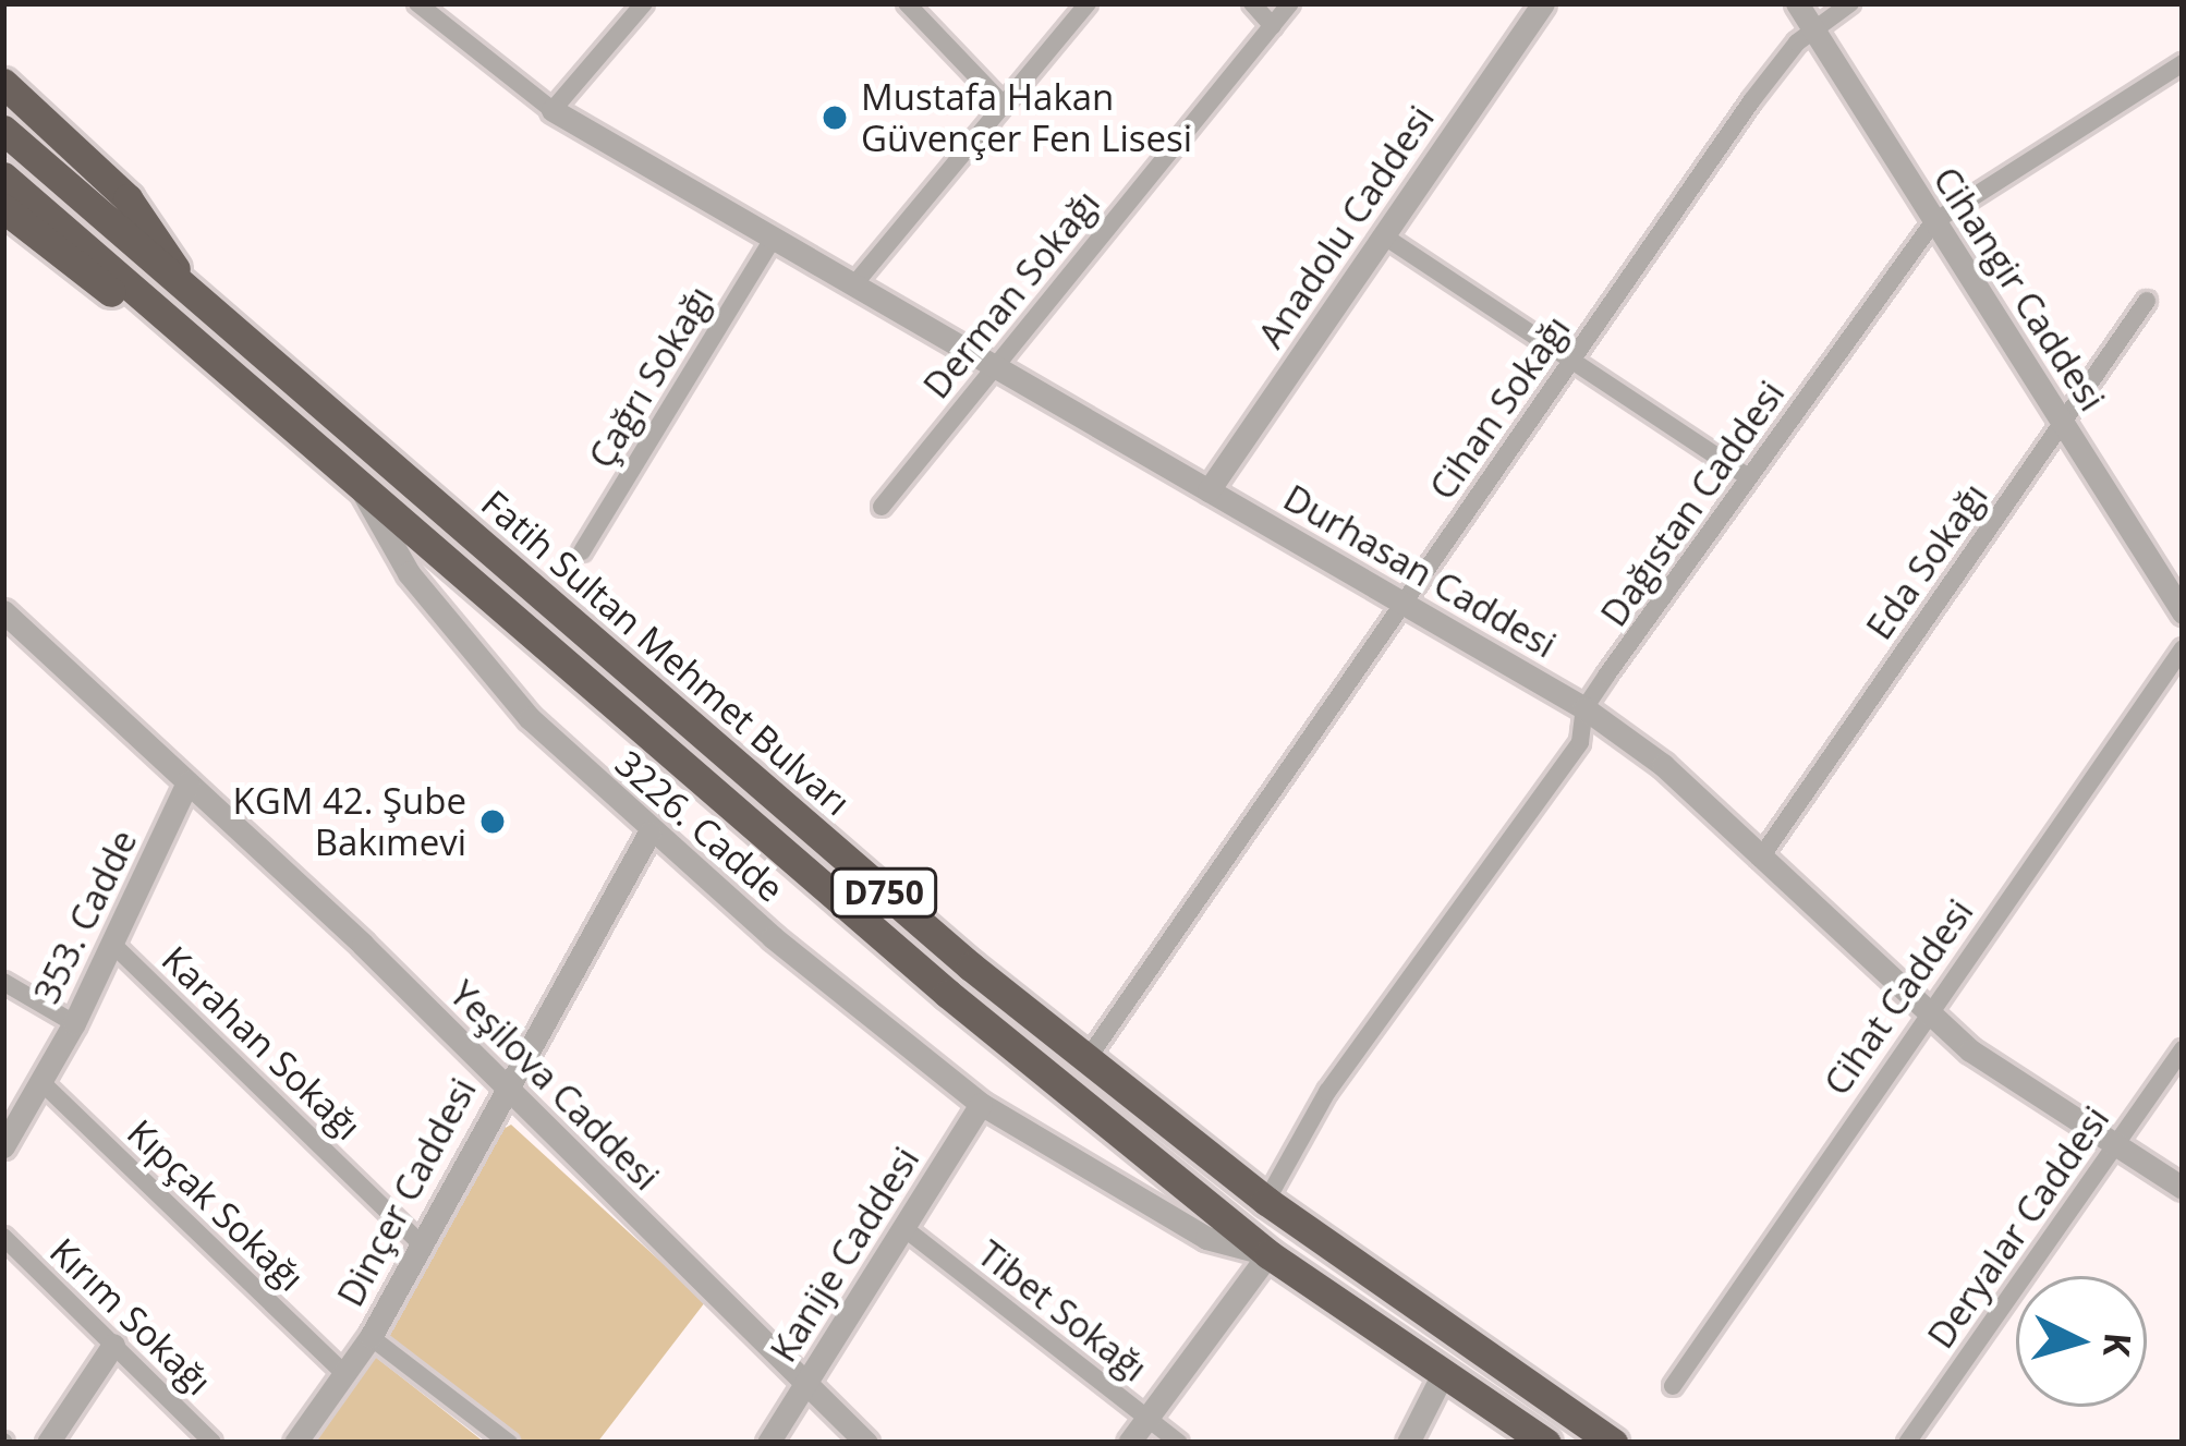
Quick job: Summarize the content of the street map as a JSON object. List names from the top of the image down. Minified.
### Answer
{"streets":{"highway":["Fatih Sultan Mehmet Bulvarı","D750"],"street":["Anadolu Caddesi","Cihangir Caddesi","Derman Sokağı","Çağrı Sokağı","Cihan Sokağı","Dağıstan Caddesi","Eda Sokağı","Durhasan Caddesi","3226. Cadde","353. Cadde","Cihat Caddesi","Karahan Sokağı","Yeşilova Caddesi","Dinçer Caddesi","Kıpçak Sokağı","Deryalar Caddesi","Kanije Caddesi","Tibet Sokağı","Kırım Sokağı"]},"crossings":[["Anadolu Caddesi","Durhasan Caddesi"],["Cihangir Caddesi","Cihan Sokağı"],["Cihangir Caddesi","Dağıstan Caddesi"],["Cihangir Caddesi","Eda Sokağı"],["Derman Sokağı","Durhasan Caddesi"],["Çağrı Sokağı","Durhasan Caddesi"],["Cihan Sokağı","Durhasan Caddesi"],["Cihan Sokağı","Fatih Sultan Mehmet Bulvarı"],["Dağıstan Caddesi","Durhasan Caddesi"],["Dağıstan Caddesi","Fatih Sultan Mehmet Bulvarı"],["Eda Sokağı","Durhasan Caddesi"],["Durhasan Caddesi","Cihat Caddesi"],["Durhasan Caddesi","Deryalar Caddesi"],["Fatih Sultan Mehmet Bulvarı","3226. Cadde"],["3226. Cadde","Dinçer Caddesi"],["3226. Cadde","Kanije Caddesi"],["353. Cadde","Karahan Sokağı"],["353. Cadde","Yeşilova Caddesi"],["353. Cadde","Kıpçak Sokağı"],["Karahan Sokağı","Dinçer Caddesi"],["Yeşilova Caddesi","Dinçer Caddesi"],["Yeşilova Caddesi","Kanije Caddesi"],["Dinçer Caddesi","Kıpçak Sokağı"],["Kanije Caddesi","Tibet Sokağı"]],"places":["Mustafa Hakan Güvençer Fen Lisesi","KGM 42. Şube Bakımevi"],"north":"right"}
